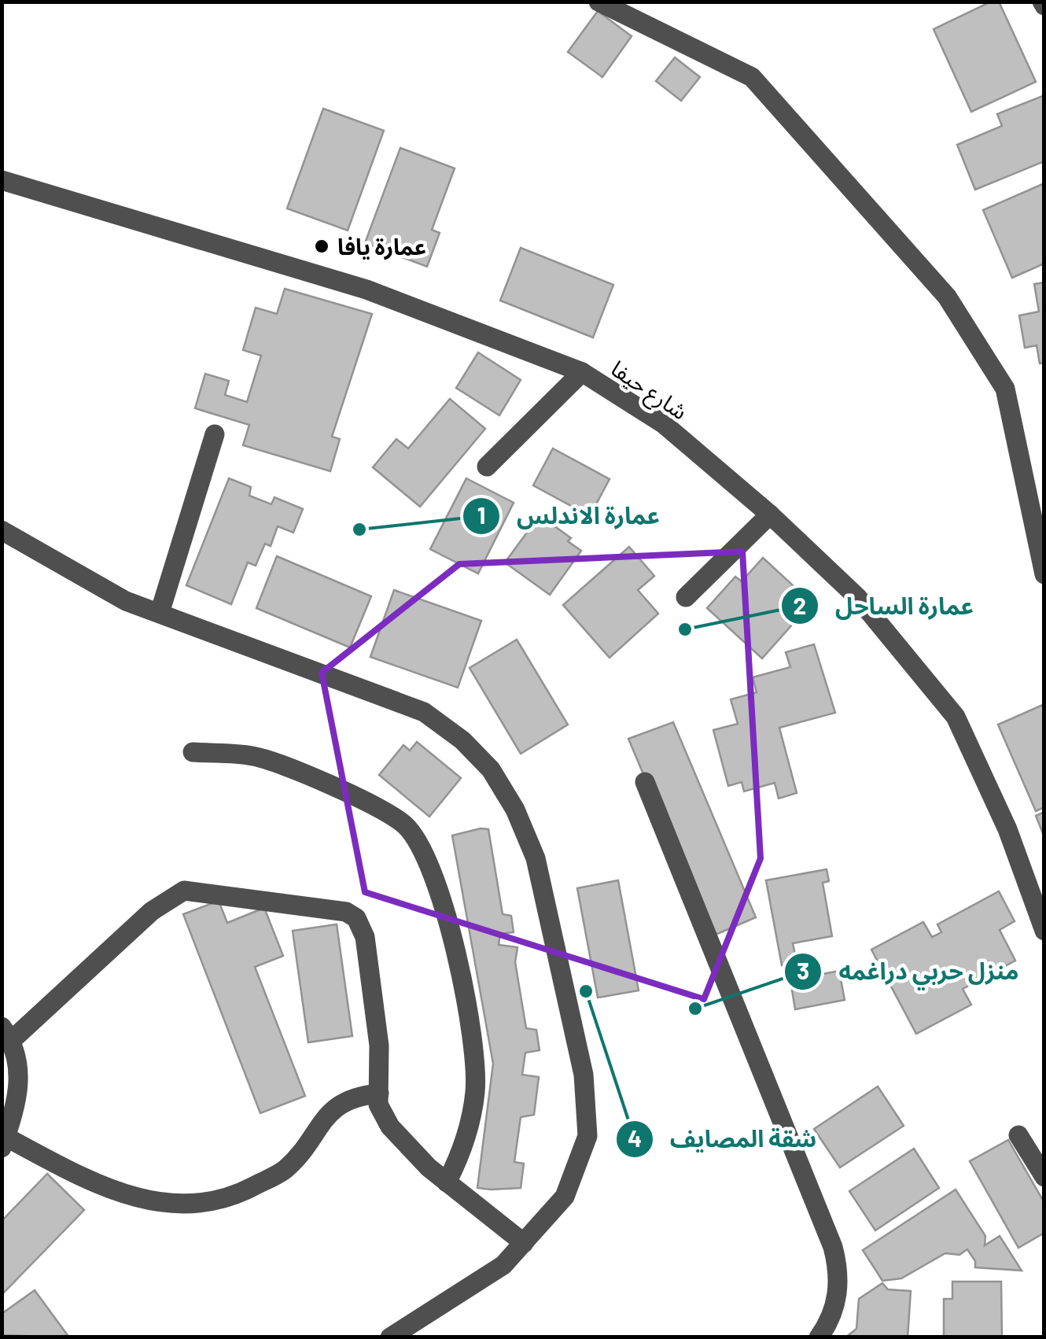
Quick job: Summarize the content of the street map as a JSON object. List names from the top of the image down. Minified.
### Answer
{"streets":{"street":["شارع حيفا"]},"places":["عمارة يافا","عمارة الاندلس","عمارة الساحل","شقة المصايف","منزل حربي دراغمه"]}
